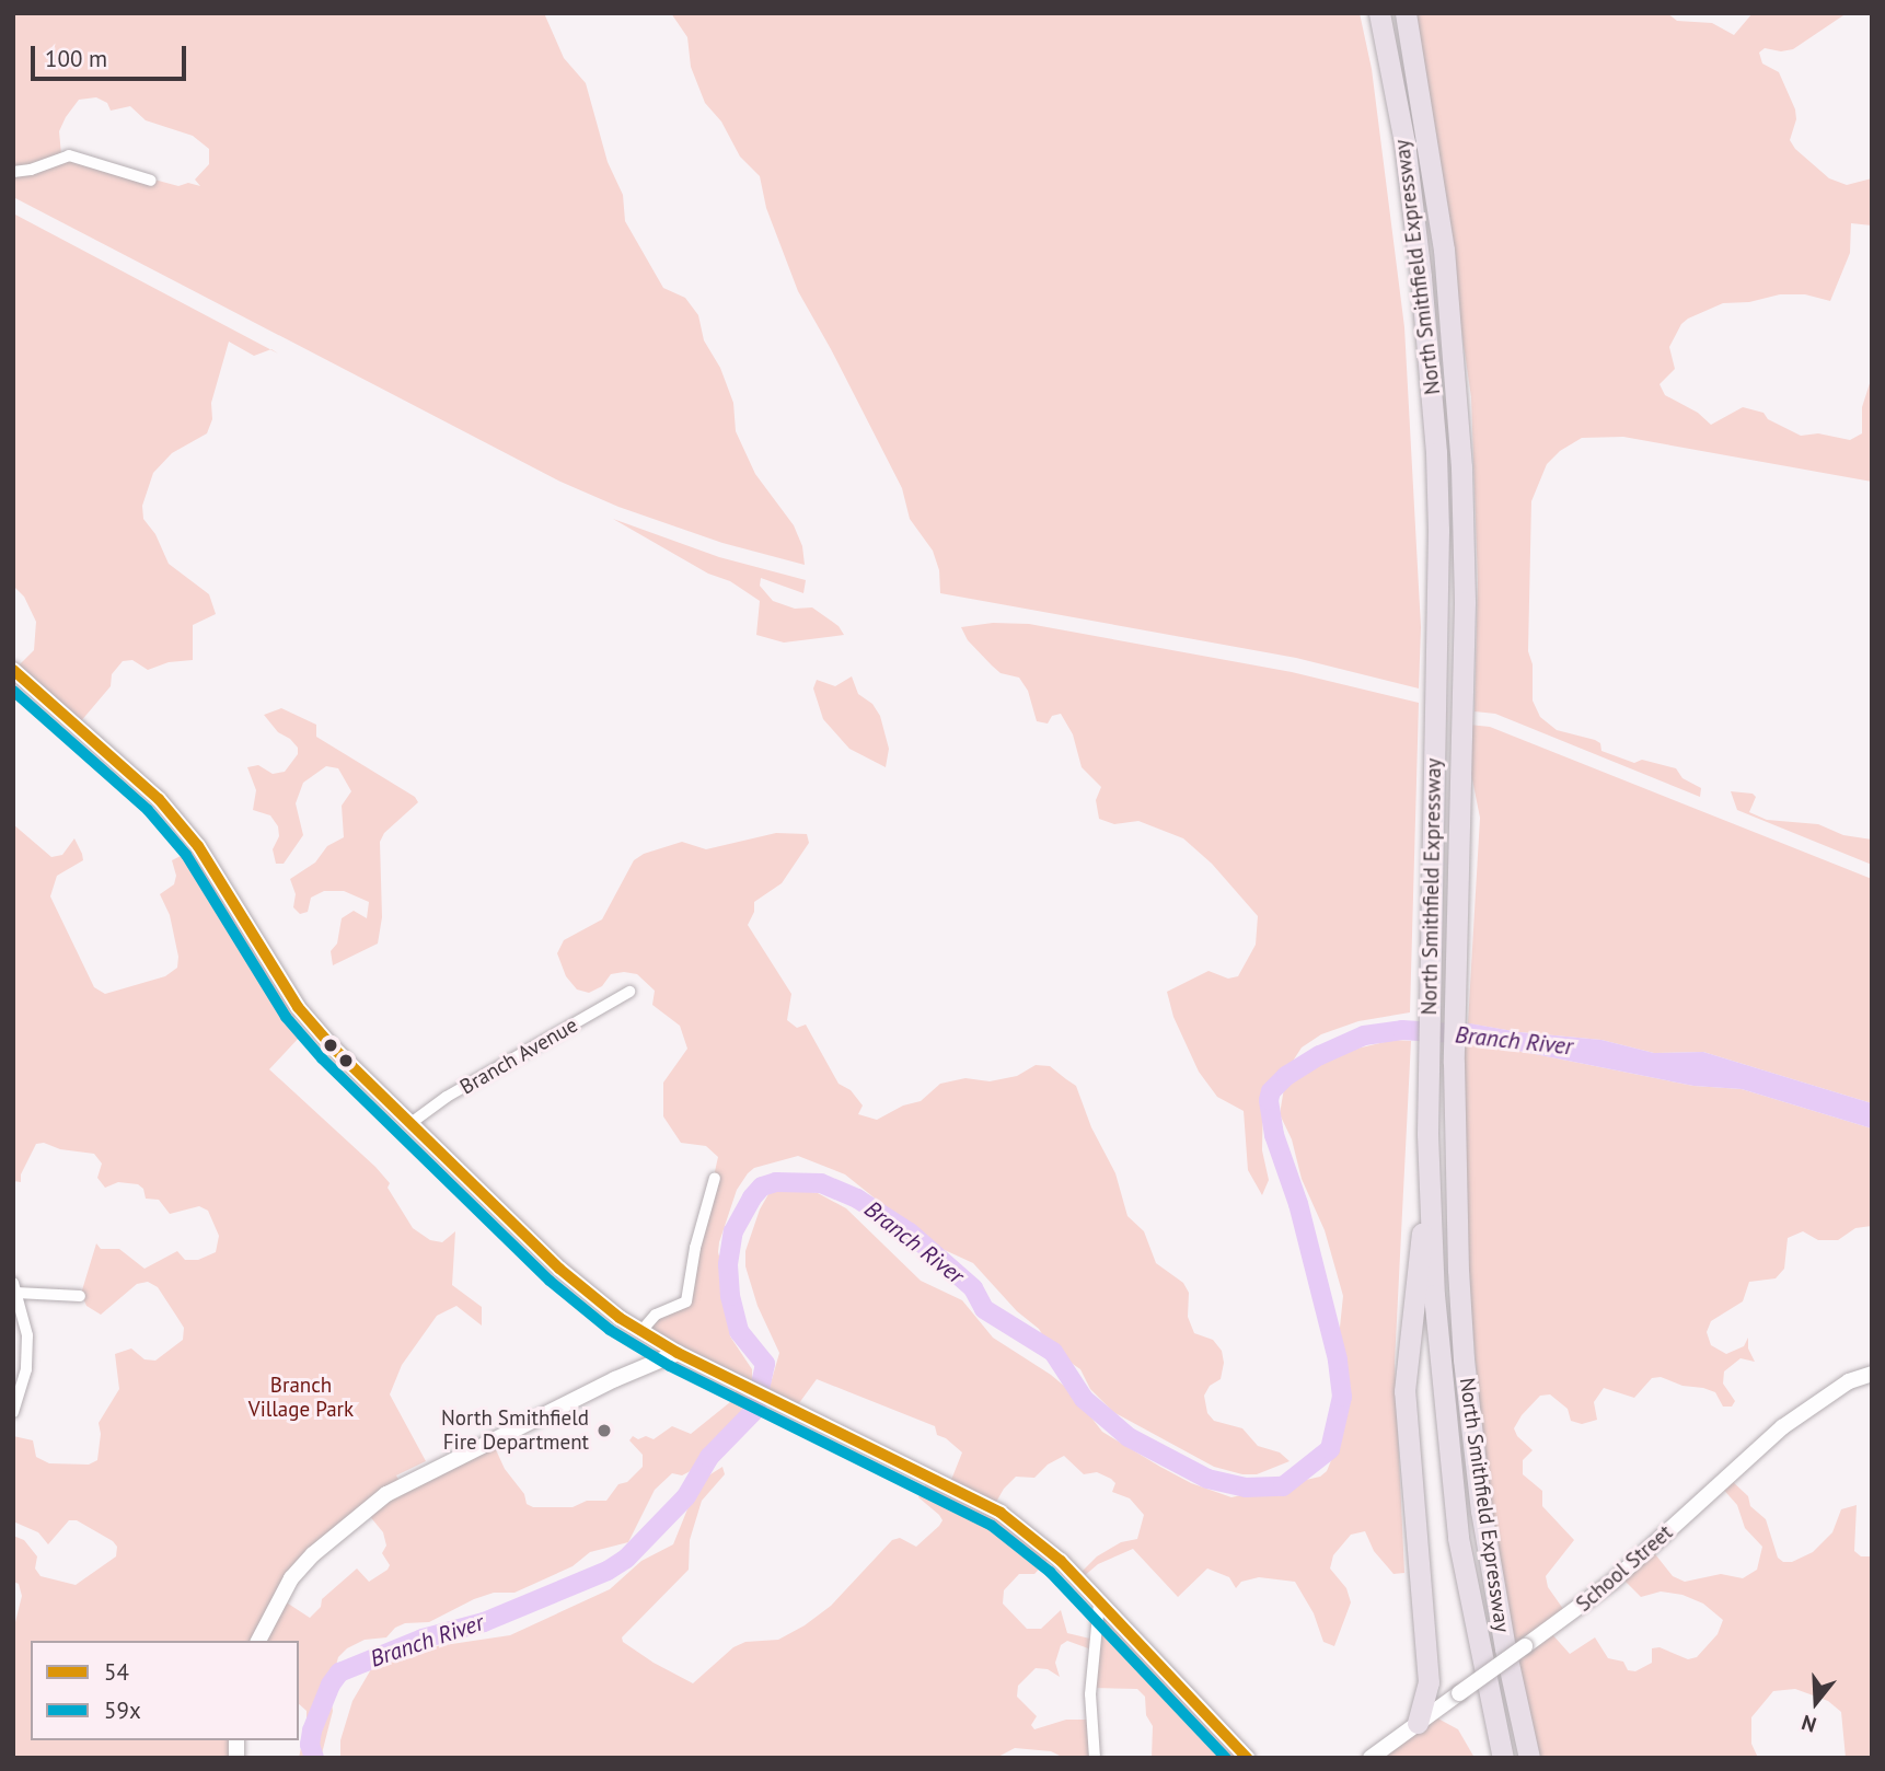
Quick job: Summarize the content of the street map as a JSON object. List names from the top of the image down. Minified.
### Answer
{"streets":{"highway":["North Smithfield Expressway"],"main road":["School Street"],"street":["Branch Avenue"]},"water":["Branch River"],"parks":["Branch Village Park"],"places":["North Smithfield Fire Department"],"lines":["transit line 54","transit line 59x"],"legend":["54","59x"],"scale_bar":"100 m","north":"bottom"}
